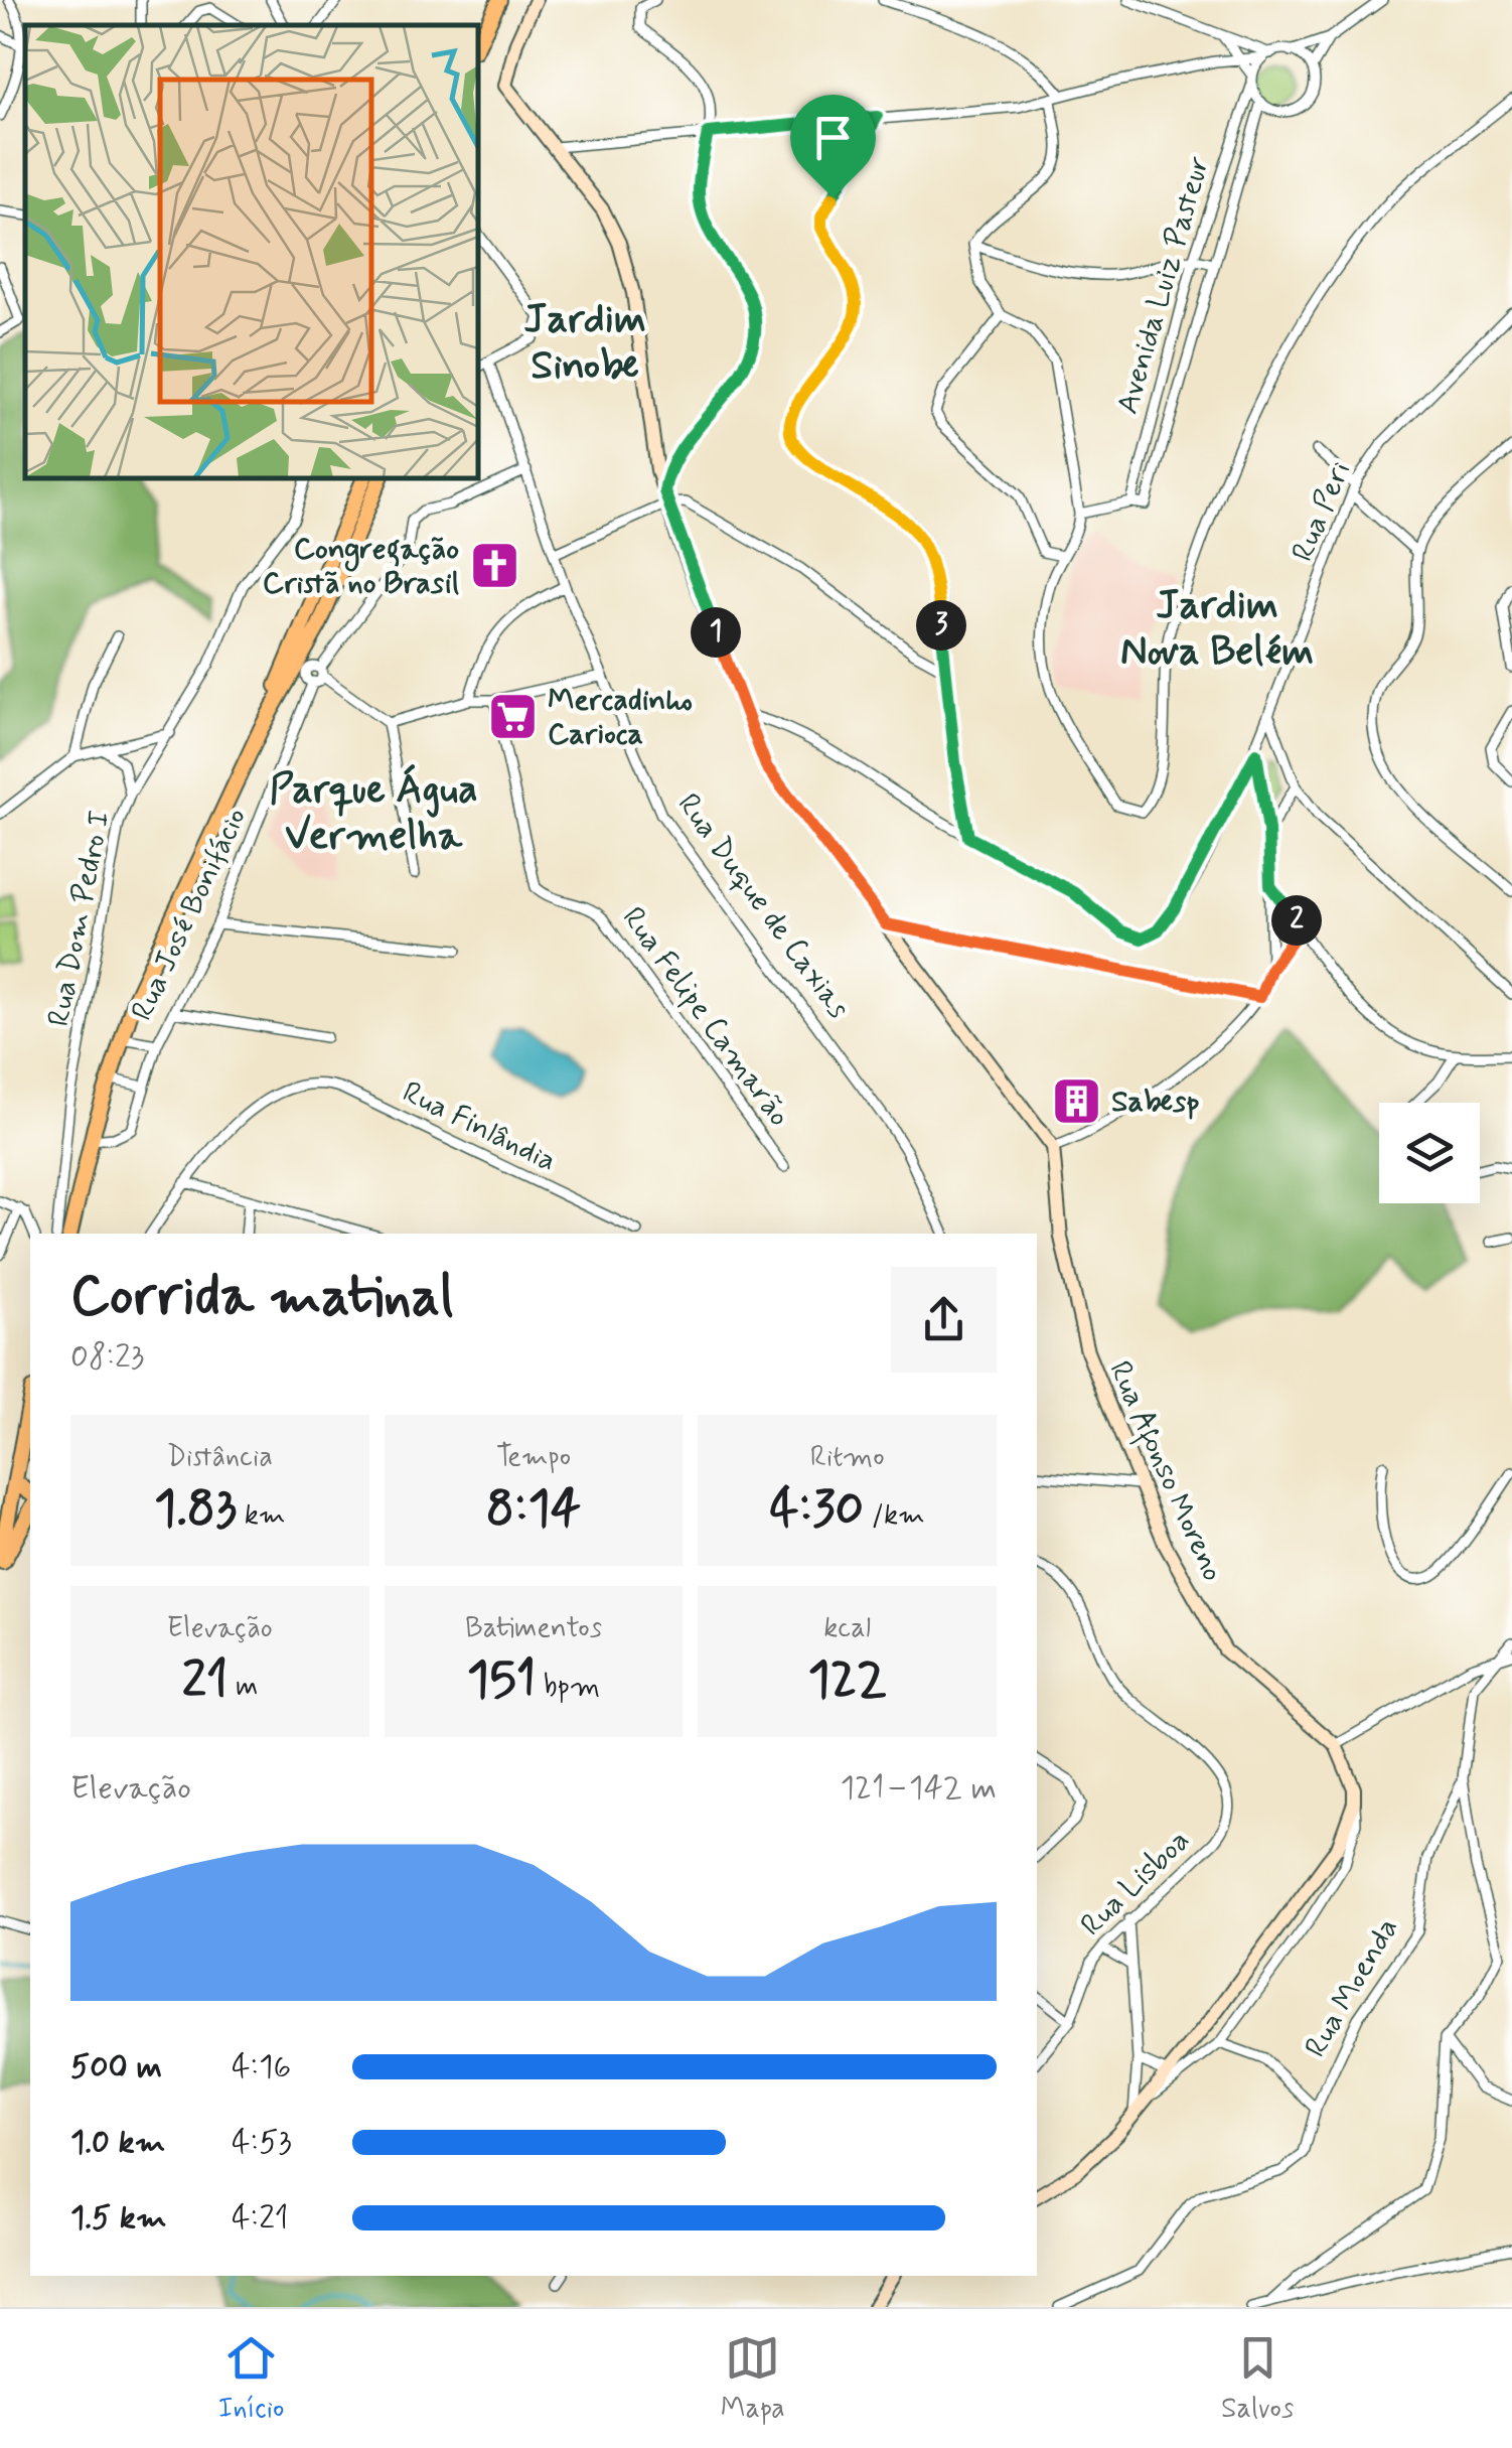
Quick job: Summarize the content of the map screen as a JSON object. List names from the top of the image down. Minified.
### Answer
{"streets":{"main road":["Rua Afonso Moreno"],"street":["Avenida Luiz Pasteur","Rua Peri","Rua Duque de Caxias","Rua José Bonifácio","Rua Dom Pedro I","Rua Felipe Camarão","Rua Finlândia","Rua Lisboa","Rua Moenda"]},"crossings":[["Rua Duque de Caxias","Rua José Bonifácio"]],"districts":["Jardim Sinobe","Jardim Nova Belém","Parque Água Vermelha"],"places":{"church":["Congregação Cristã no Brasil"],"supermarket":["Mercadinho Carioca"],"building":["Sabesp"]},"page":{"pins":["3","1","2"],"heading":["Corrida matinal","08:23"],"stats":[["Distância","1.83 km"],["Tempo","8:14"],["Ritmo","4:30 /km"],["Elevação","21 m"],["Batimentos","151 bpm"],["kcal","122"]],"chart":["Elevação","121–142 m"],"list":[{"name":"500 m","note":"4:16"},{"name":"1.0 km","note":"4:53"},{"name":"1.5 km","note":"4:21"}],"tabs":["Início","Mapa","Salvos"]}}
